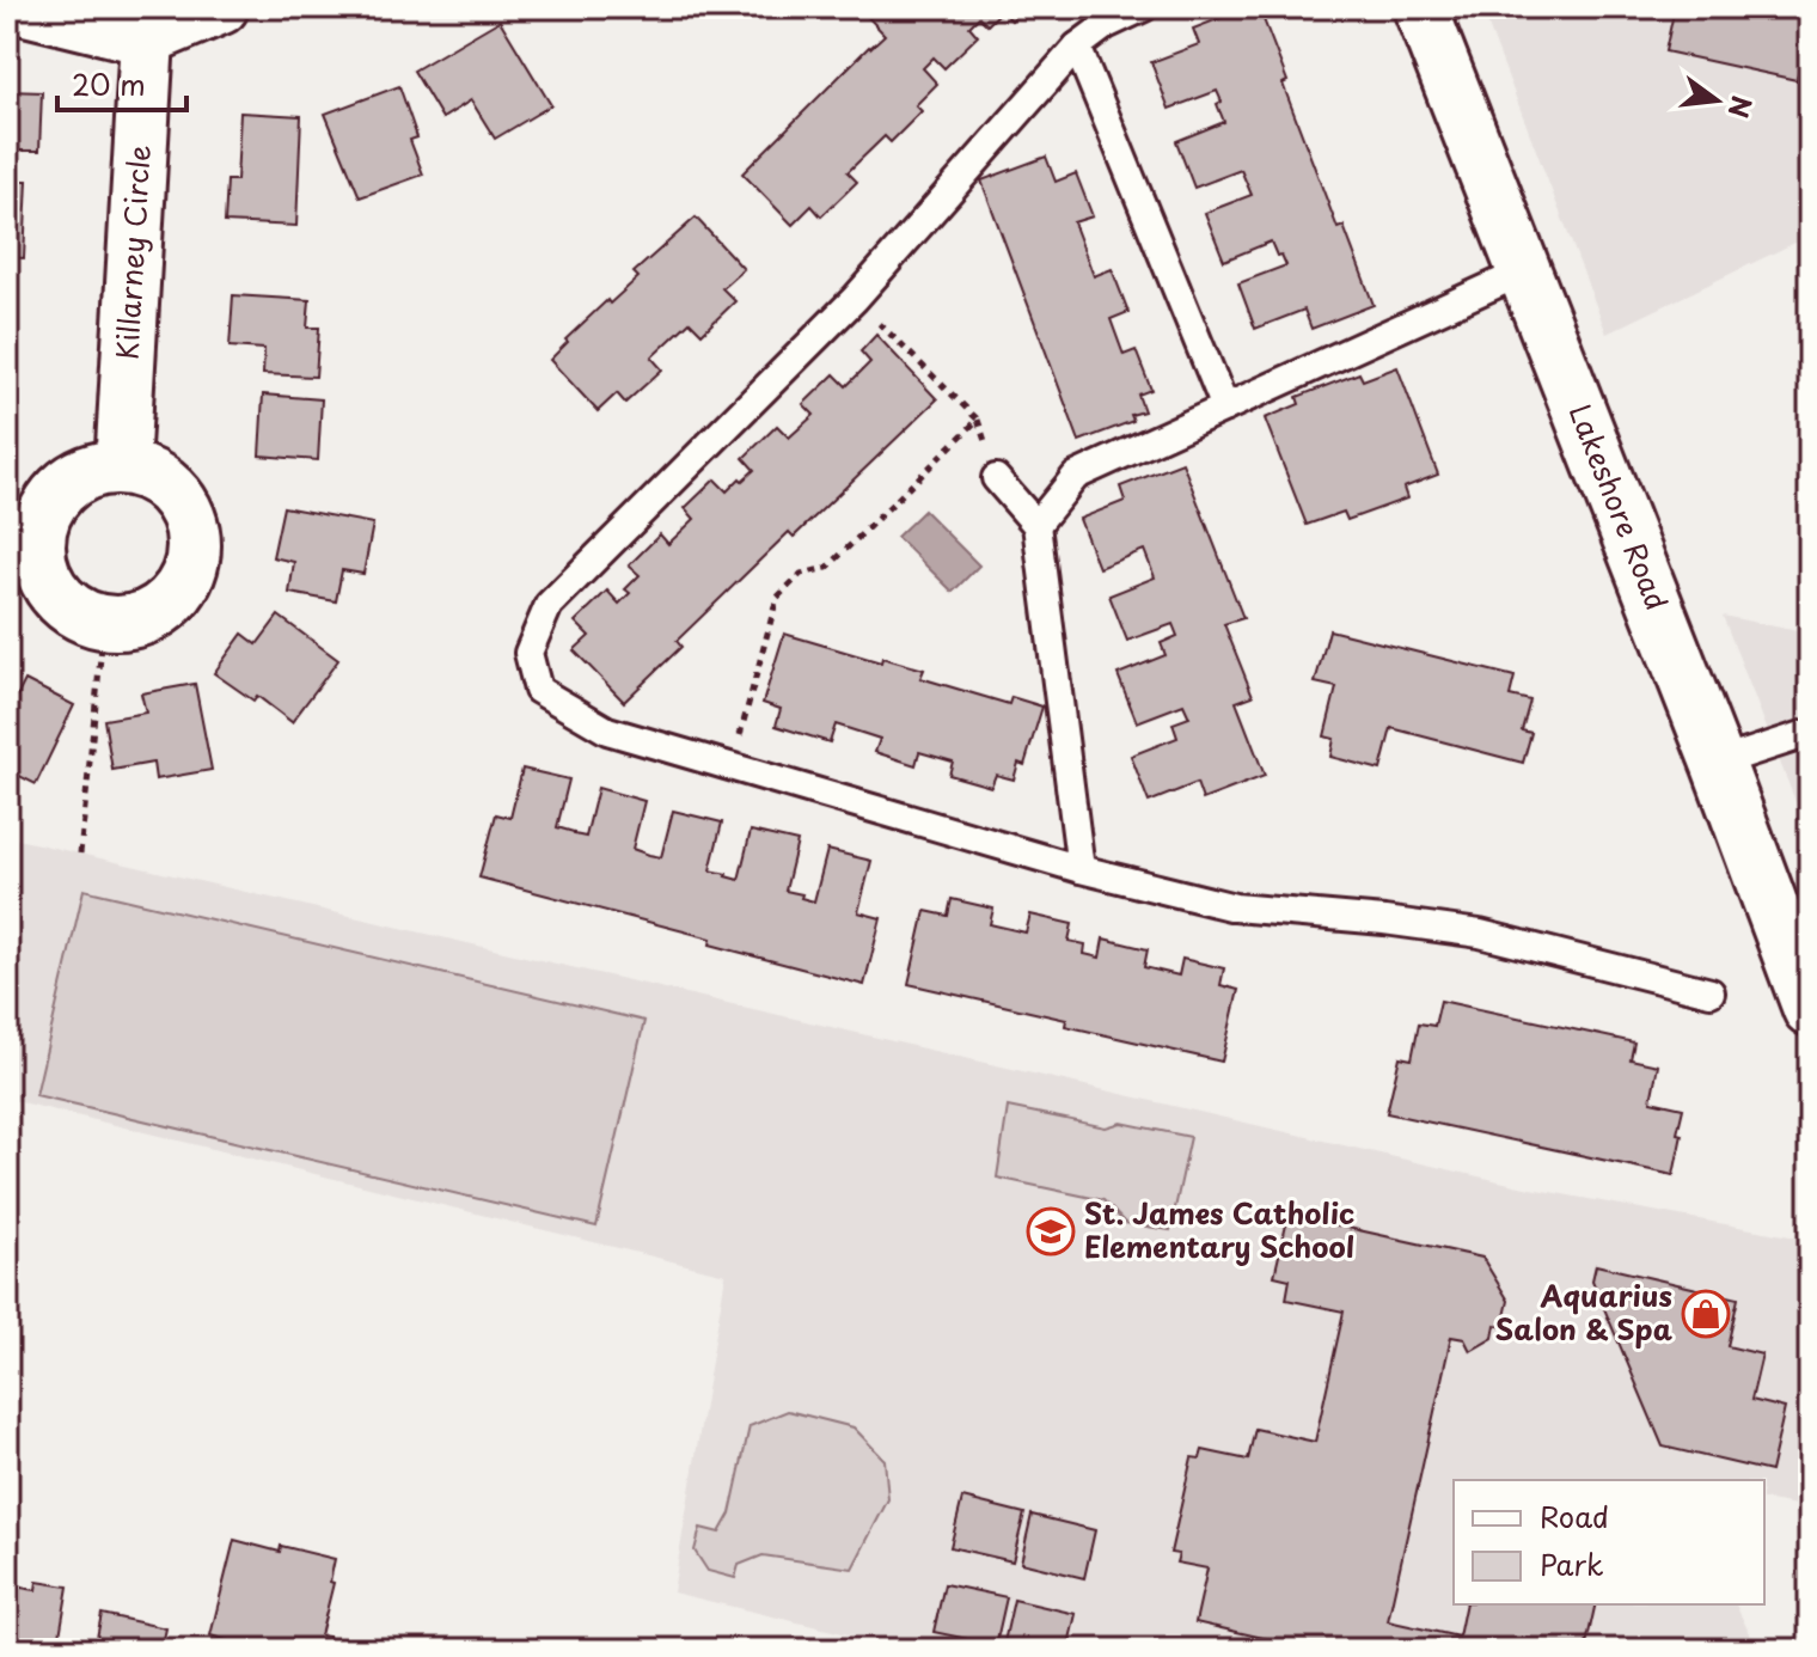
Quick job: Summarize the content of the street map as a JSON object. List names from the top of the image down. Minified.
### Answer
{"streets":{"street":["Killarney Circle","Lakeshore Road"]},"places":{"school or university":["St. James Catholic Elementary School"],"shop":["Aquarius Salon & Spa"]},"legend":["Road","Park"],"scale_bar":"20 m","north":"right"}
